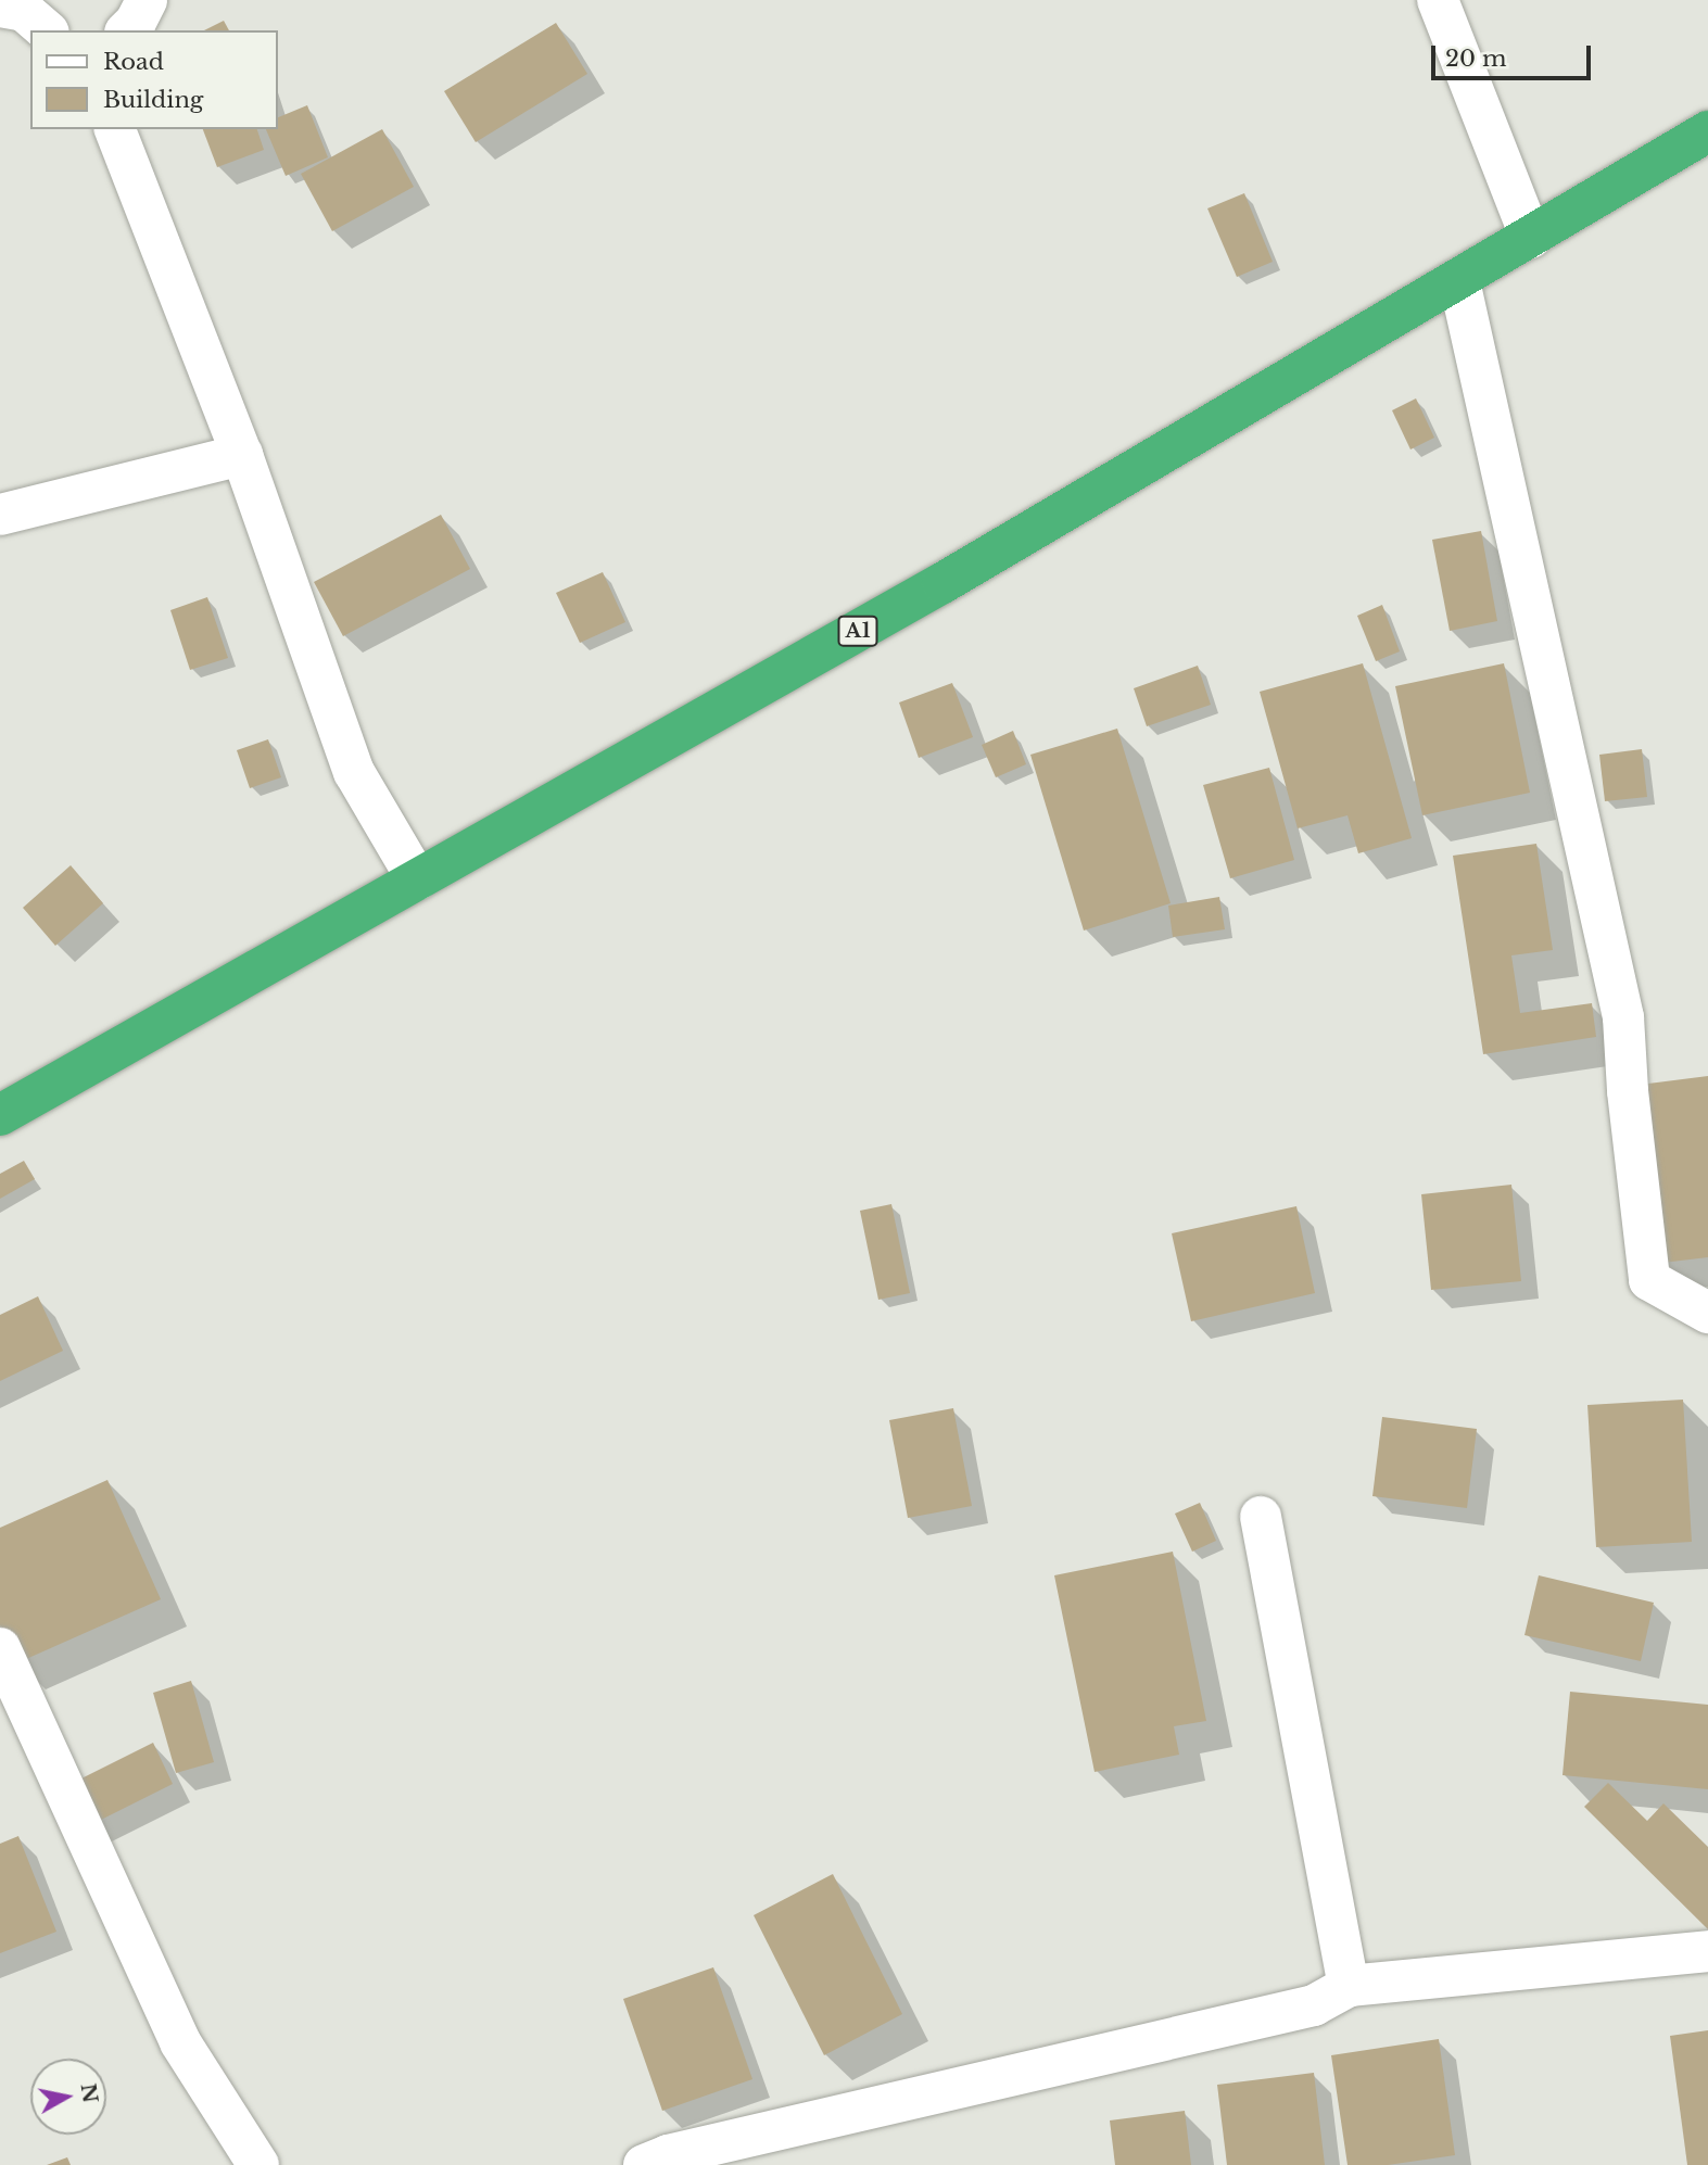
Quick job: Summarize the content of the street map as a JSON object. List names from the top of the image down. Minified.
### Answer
{"streets":{"highway":["A1"]},"legend":["Road","Building"],"scale_bar":"20 m","north":"right"}
